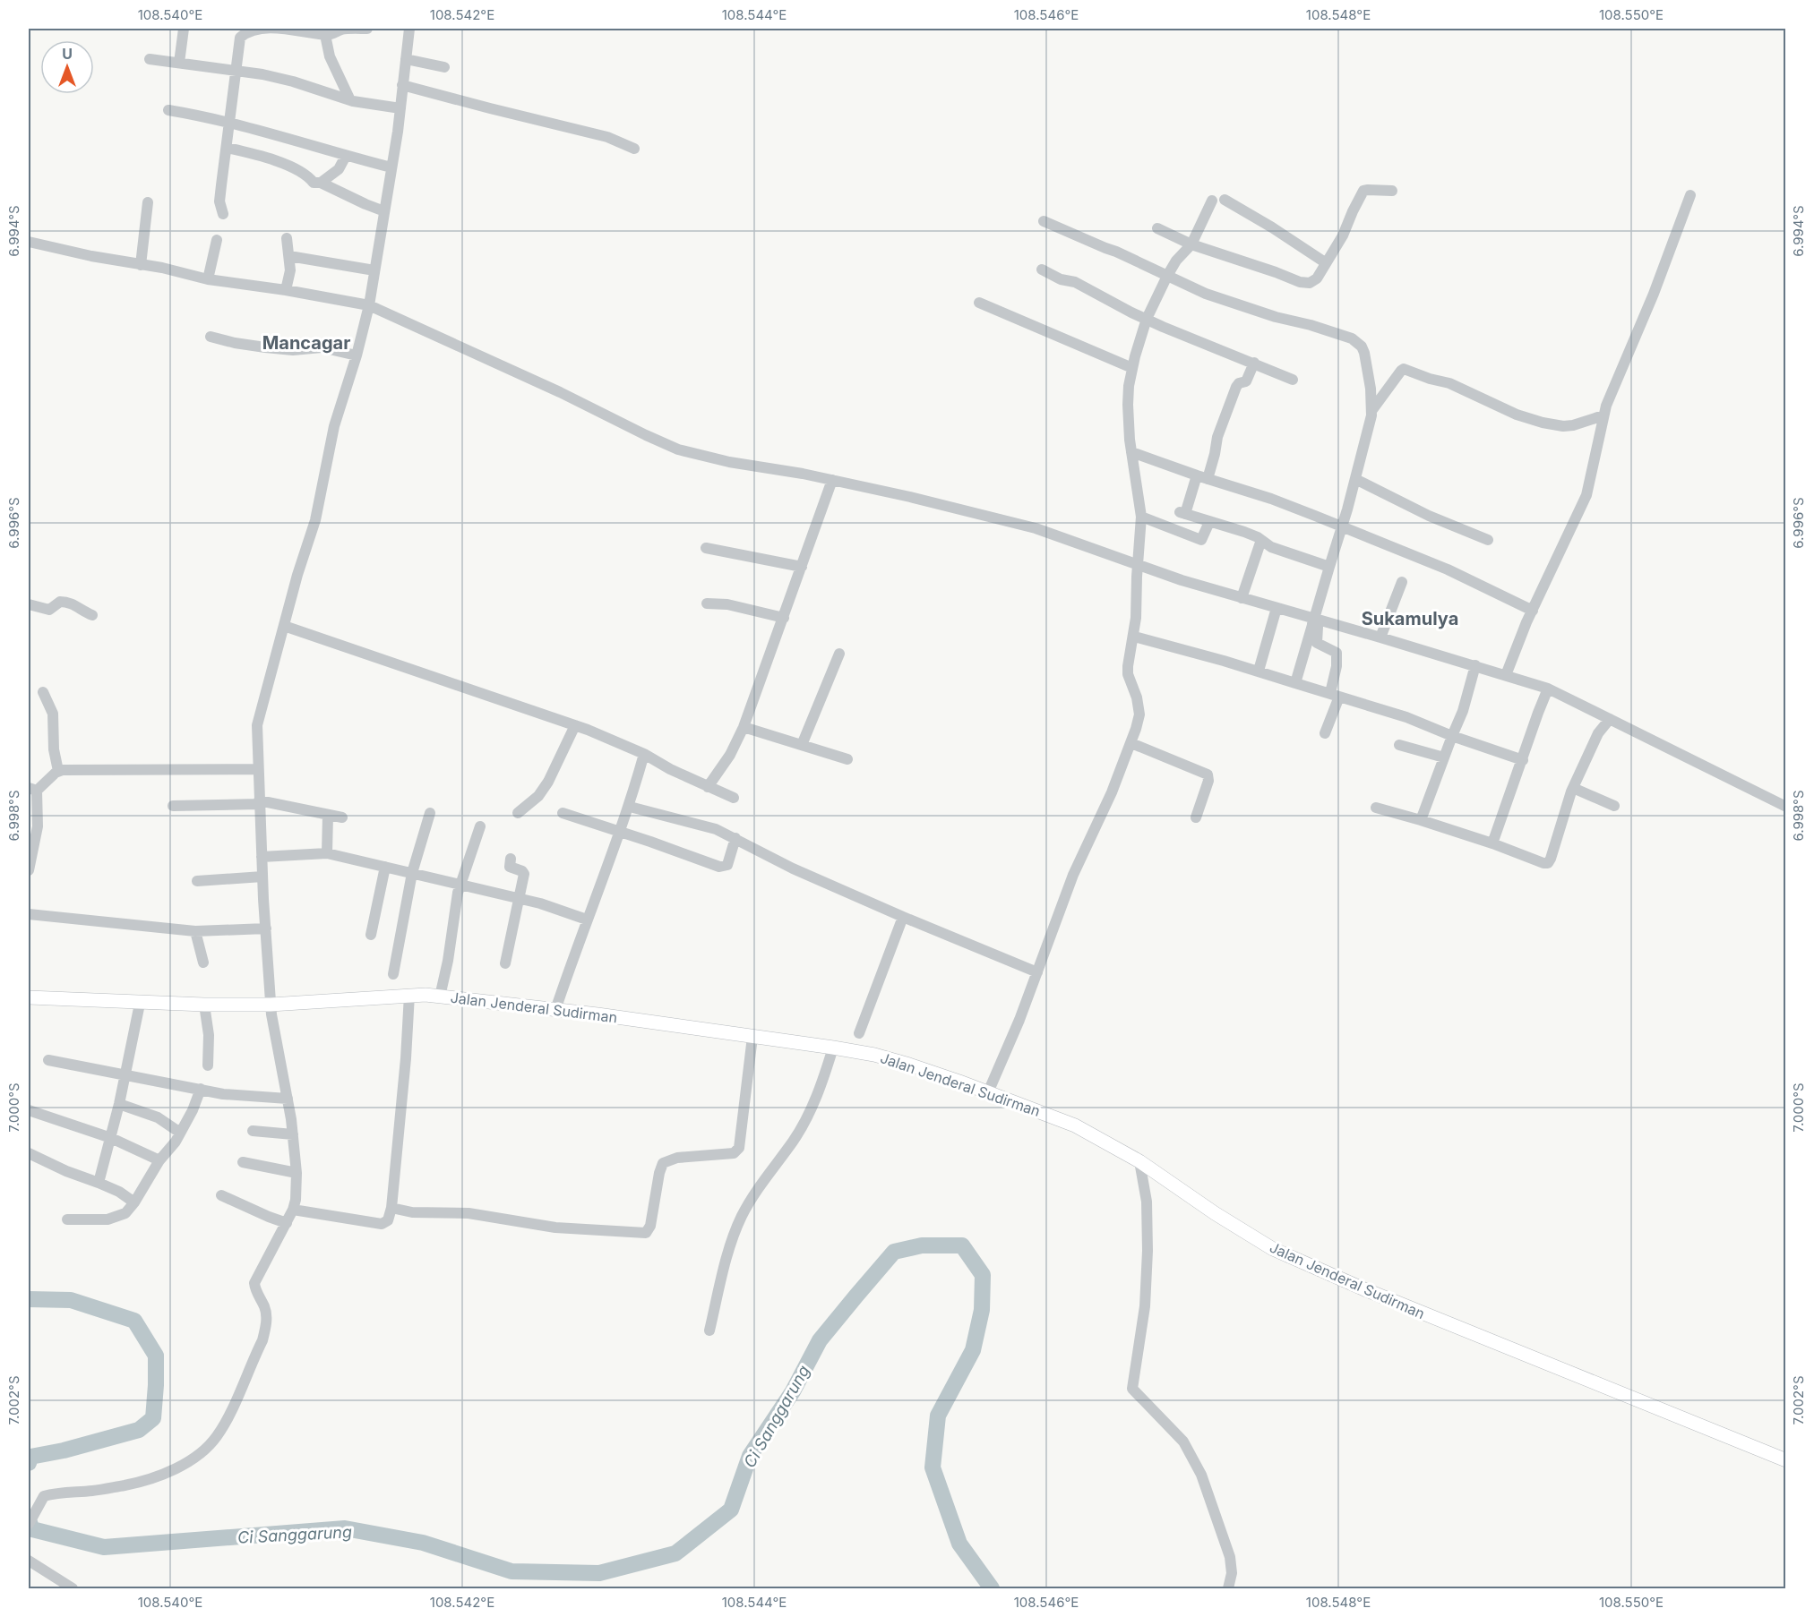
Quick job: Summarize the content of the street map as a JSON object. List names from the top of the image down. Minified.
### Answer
{"streets":{"main road":["Jalan Jenderal Sudirman"]},"districts":["Mancagar","Sukamulya"],"water":["Ci Sanggarung"],"north":"top","coordinates":["108.540°E","108.542°E","108.544°E","108.546°E","108.548°E","108.550°E","6.994°S","6.996°S","6.998°S","7.000°S","7.002°S"]}
